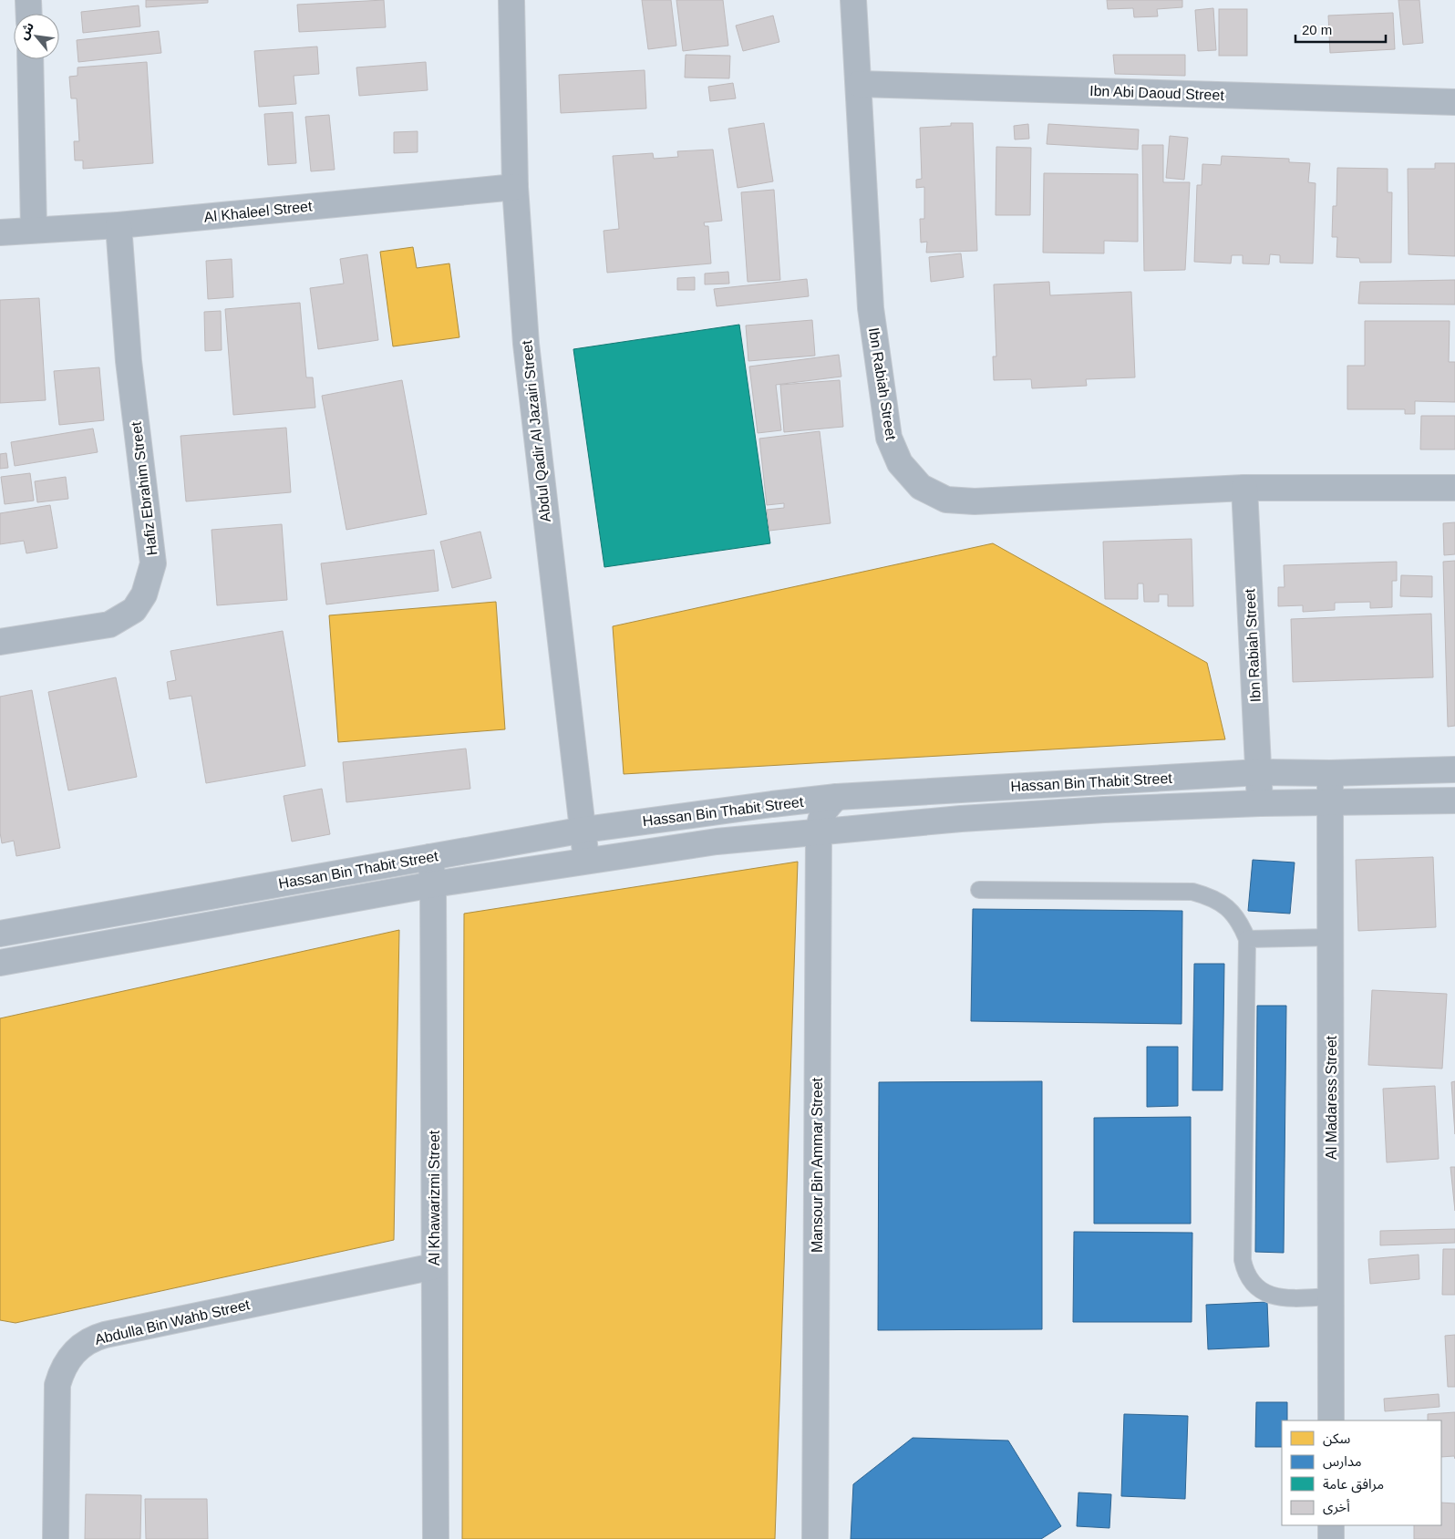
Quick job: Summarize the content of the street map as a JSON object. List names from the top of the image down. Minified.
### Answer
{"streets":{"street":["Ibn Abi Daoud Street","Al Khaleel Street","Ibn Rabiah Street","Abdul Qadir Al Jazairi Street","Hafiz Ebrahim Street","Hassan Bin Thabit Street","Al Madaress Street","Mansour Bin Ammar Street","Al Khawarizmi Street","Abdulla Bin Wahb Street"]},"crossings":[["Ibn Abi Daoud Street","Ibn Rabiah Street"],["Al Khaleel Street","Abdul Qadir Al Jazairi Street"],["Al Khaleel Street","Hafiz Ebrahim Street"],["Ibn Rabiah Street","Hassan Bin Thabit Street"],["Abdul Qadir Al Jazairi Street","Hassan Bin Thabit Street"],["Hassan Bin Thabit Street","Al Madaress Street"],["Hassan Bin Thabit Street","Mansour Bin Ammar Street"],["Hassan Bin Thabit Street","Al Khawarizmi Street"],["Al Khawarizmi Street","Abdulla Bin Wahb Street"]],"legend":["سكن","مدارس","مرافق عامة","أخرى"],"scale_bar":"20 m","north":"top left"}
